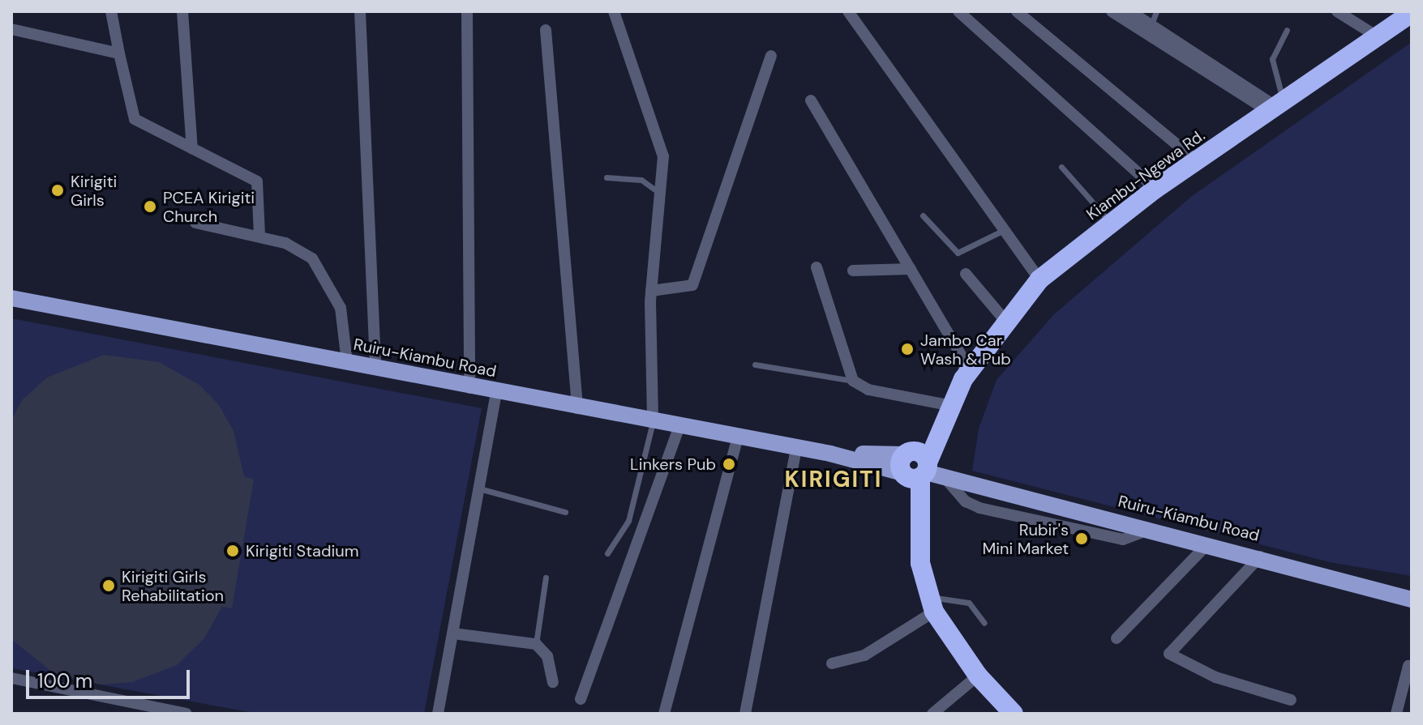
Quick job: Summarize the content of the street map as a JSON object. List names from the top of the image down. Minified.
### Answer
{"streets":{"highway":["Kiambu-Ngewa Rd."],"main road":["Ruiru-Kiambu Road"]},"crossings":[["Kiambu-Ngewa Rd.","Ruiru-Kiambu Road"]],"districts":["KIRIGITI"],"places":["Kirigiti Girls","PCEA Kirigiti Church","Jambo Car Wash & Pub","Linkers Pub","Rubir's Mini Market","Kirigiti Stadium","Kirigiti Girls Rehabilitation"],"scale_bar":"100 m"}
